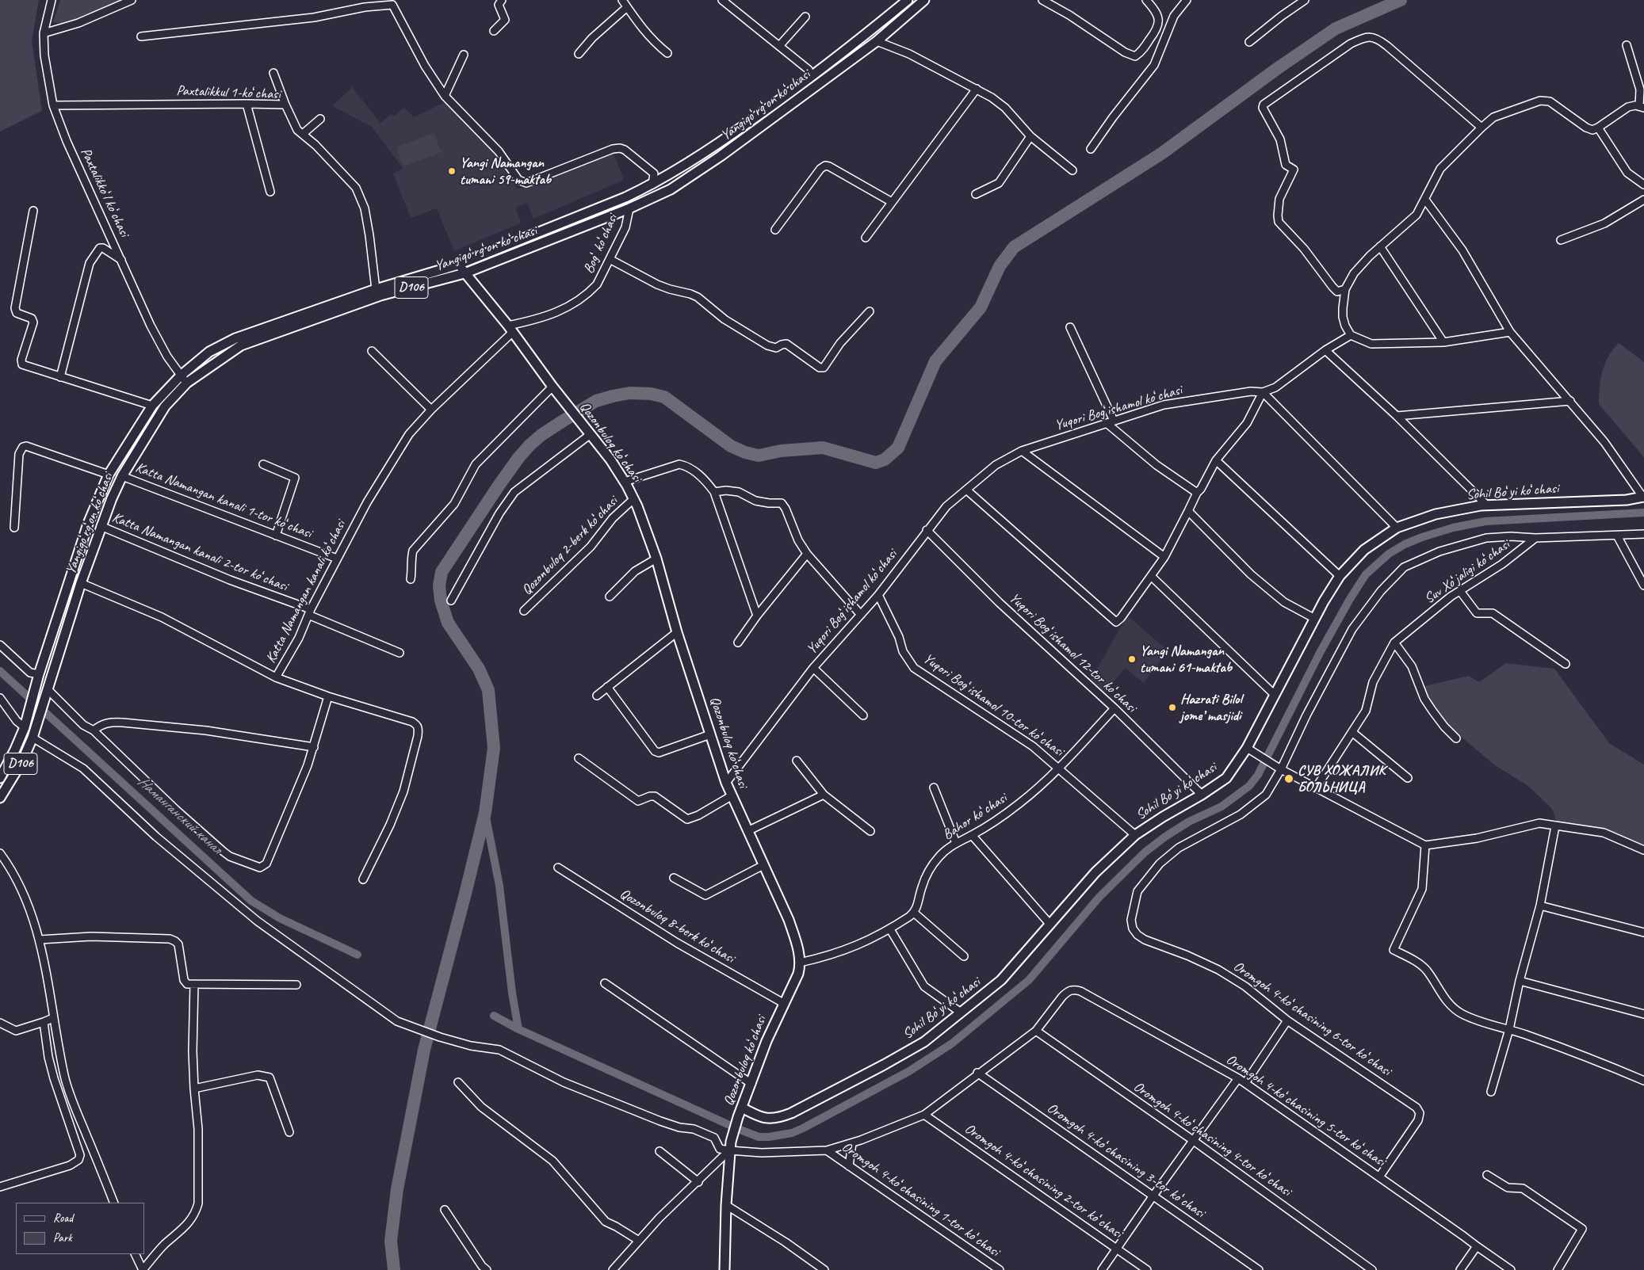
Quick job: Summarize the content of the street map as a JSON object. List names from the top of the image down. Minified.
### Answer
{"streets":{"main road":["Yangiqoʻrgʻon koʻchasi","D106","Qozonbuloq koʻchasi","Sohil Boʻyi koʻchasi"],"street":["Paxtalikkul 1-koʻchasi","Paxtalikkoʻl koʻchasi","Bogʻ koʻchasi","Yuqori Bogʻishamol koʻchasi","Katta Namangan kanali 1-tor koʻchasi","Qozonbuloq 2-berk koʻchasi","Katta Namangan kanali 2-tor koʻchasi","Suv Xoʻjaligi koʻchasi","Katta Namangan kanali koʻchasi","Yuqori Bogʻishamol 12-tor koʻchasi","Yuqori Bogʻishamol 10-tor koʻchasi","Bahor koʻchasi","Qozonbuloq 8-berk koʻchasi","Oromgoh 4-koʻchasining 6-tor koʻchasi","Oromgoh 4-koʻchasining 5-tor koʻchasi","Oromgoh 4-koʻchasining 4-tor koʻchasi","Oromgoh 4-koʻchasining 3-tor koʻchasi","Oromgoh 4-koʻchasining 2-tor koʻchasi","Oromgoh 4-koʻchasining 1-tor koʻchasi"]},"crossings":[["Paxtalikkul 1-koʻchasi","Yangiqoʻrgʻon koʻchasi"],["Paxtalikkul 1-koʻchasi","Paxtalikkoʻl koʻchasi"],["Yangiqoʻrgʻon koʻchasi","Paxtalikkoʻl koʻchasi"],["Yangiqoʻrgʻon koʻchasi","Bogʻ koʻchasi"],["Yangiqoʻrgʻon koʻchasi","D106"],["Yangiqoʻrgʻon koʻchasi","Qozonbuloq koʻchasi"],["Yangiqoʻrgʻon koʻchasi","Katta Namangan kanali 1-tor koʻchasi"],["Yangiqoʻrgʻon koʻchasi","Katta Namangan kanali 2-tor koʻchasi"],["Bogʻ koʻchasi","Qozonbuloq koʻchasi"],["Bogʻ koʻchasi","Katta Namangan kanali koʻchasi"],["Yuqori Bogʻishamol koʻchasi","Qozonbuloq koʻchasi"],["Yuqori Bogʻishamol koʻchasi","Yuqori Bogʻishamol 12-tor koʻchasi"],["Yuqori Bogʻishamol koʻchasi","Yuqori Bogʻishamol 10-tor koʻchasi"],["Qozonbuloq koʻchasi","Sohil Boʻyi koʻchasi"],["Qozonbuloq koʻchasi","Qozonbuloq 2-berk koʻchasi"],["Qozonbuloq koʻchasi","Katta Namangan kanali koʻchasi"],["Qozonbuloq koʻchasi","Qozonbuloq 8-berk koʻchasi"],["Sohil Boʻyi koʻchasi","Yuqori Bogʻishamol 12-tor koʻchasi"],["Sohil Boʻyi koʻchasi","Yuqori Bogʻishamol 10-tor koʻchasi"],["Katta Namangan kanali 1-tor koʻchasi","Katta Namangan kanali koʻchasi"],["Katta Namangan kanali 2-tor koʻchasi","Katta Namangan kanali koʻchasi"],["Yuqori Bogʻishamol 12-tor koʻchasi","Bahor koʻchasi"],["Yuqori Bogʻishamol 10-tor koʻchasi","Bahor koʻchasi"],["Oromgoh 4-koʻchasining 6-tor koʻchasi","Oromgoh 4-koʻchasining 5-tor koʻchasi"],["Oromgoh 4-koʻchasining 5-tor koʻchasi","Oromgoh 4-koʻchasining 4-tor koʻchasi"]],"water":["Наманганский канал"],"places":["Yangi Namangan tumani 59-maktab","Yangi Namangan tumani 61-maktab","Hazrati Bilol jome’ masjidi","СУВ ХОЖАЛИК БОЛЬНИЦА"],"legend":["Road","Park"]}
